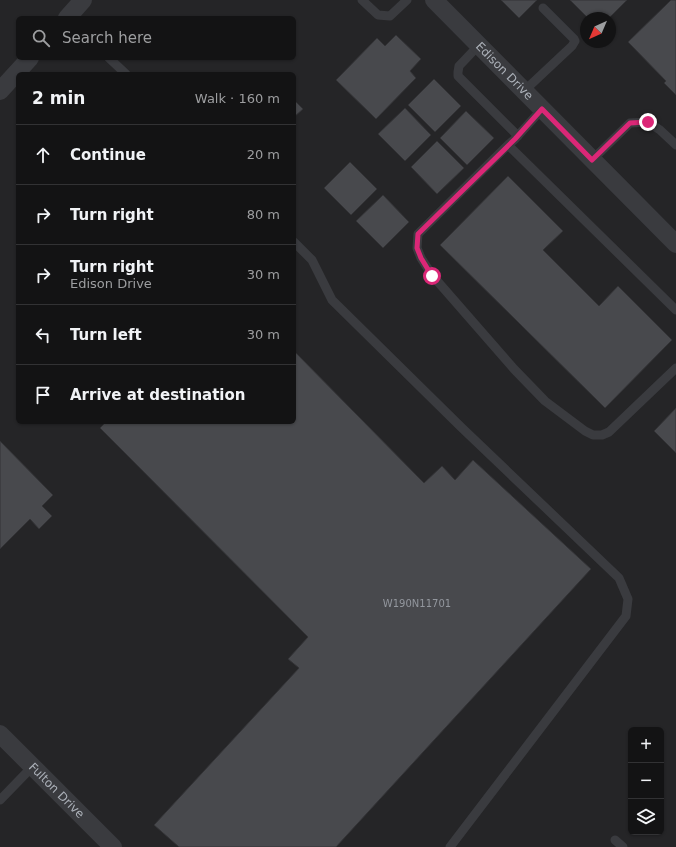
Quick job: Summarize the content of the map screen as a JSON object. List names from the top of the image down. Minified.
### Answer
{"streets":{"street":["Edison Drive","Fulton Drive"]},"house_numbers":["W190N11701"],"north":"bottom left","page":{"search":"Search here","heading":["2 min","Walk · 160 m"],"list":[["Continue","20 m"],["Turn right","80 m"],["Turn right","Edison Drive","30 m"],["Turn left","30 m"],"Arrive at destination"],"map_buttons":["+","−"]}}
